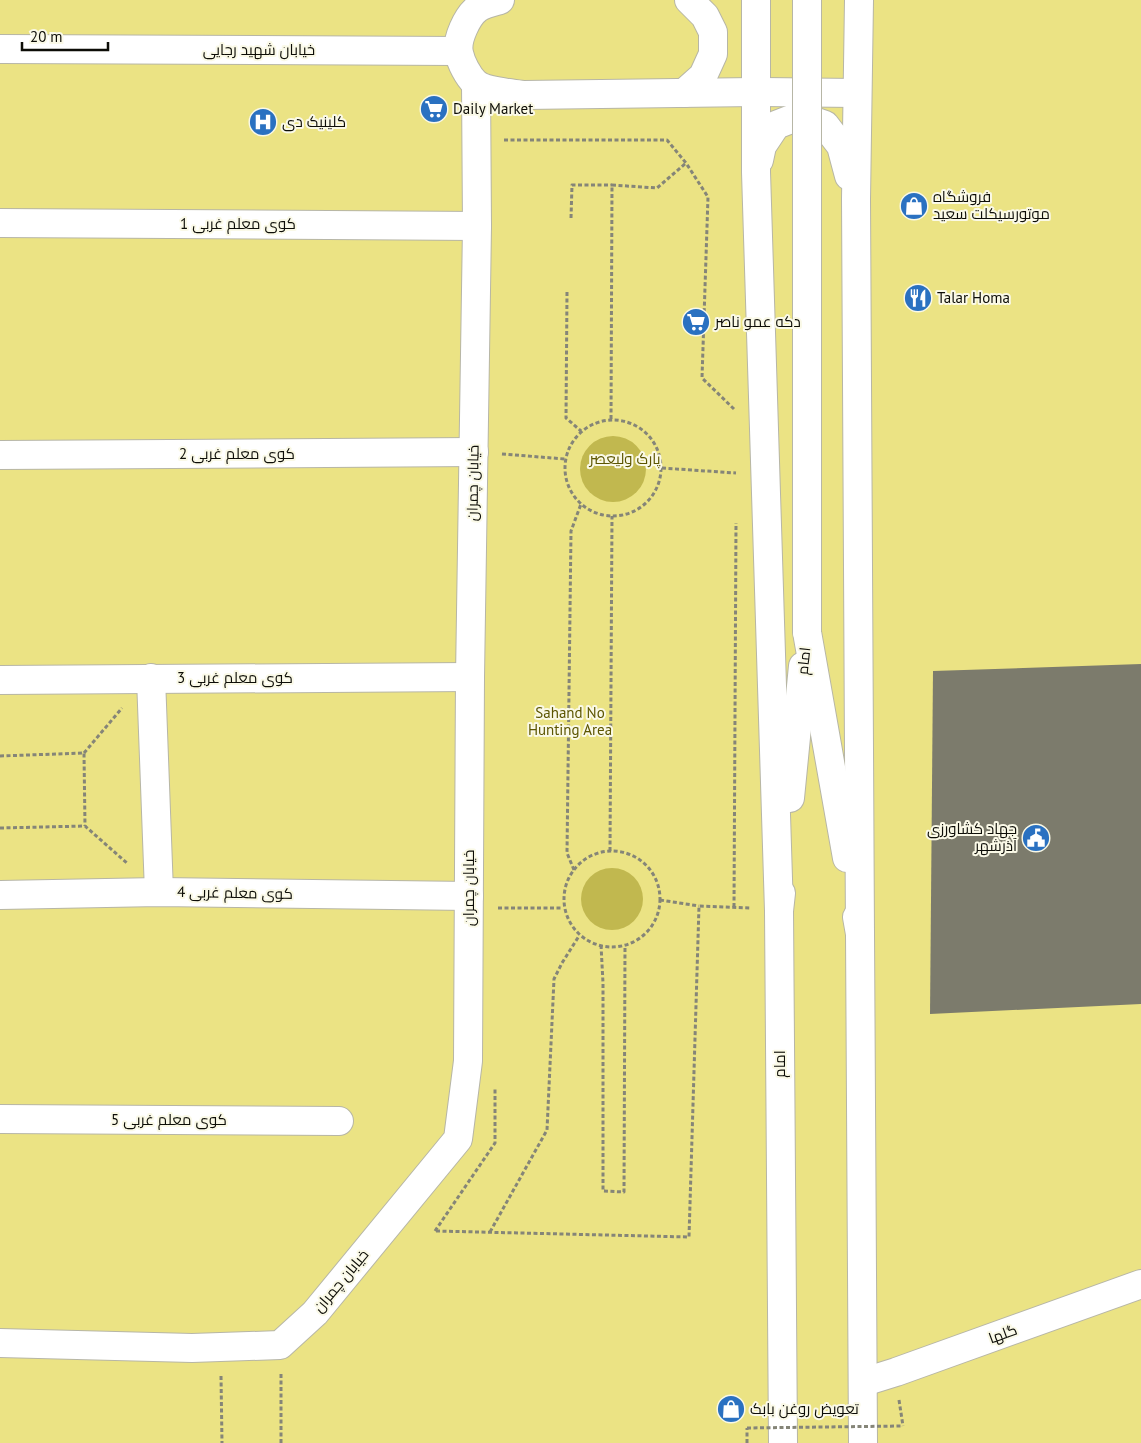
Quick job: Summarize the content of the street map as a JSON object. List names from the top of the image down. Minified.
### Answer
{"streets":{"street":["خیابان شهید رجایی","کوی معلم غربی 1","کوی معلم غربی 2","خیابان چمران","امام","کوی معلم غربی 3","کوی معلم غربی 4","کوی معلم غربی 5","گلها"]},"crossings":[["کوی معلم غربی 1","خیابان چمران"],["کوی معلم غربی 2","خیابان چمران"],["خیابان چمران","کوی معلم غربی 3"],["خیابان چمران","کوی معلم غربی 4"],["امام","گلها"]],"parks":["پارک ولیعصر","Sahand No Hunting Area"],"places":{"supermarket":["Daily Market","دکه عمو ناصر"],"hospital":["کلینیک دی"],"shop":["فروشگاه موتورسیکلت سعید","تعویض روغن بابک"],"restaurant":["Talar Homa"],"public building":["جهاد کشاورزی آذرشهر"]},"scale_bar":"20 m"}
